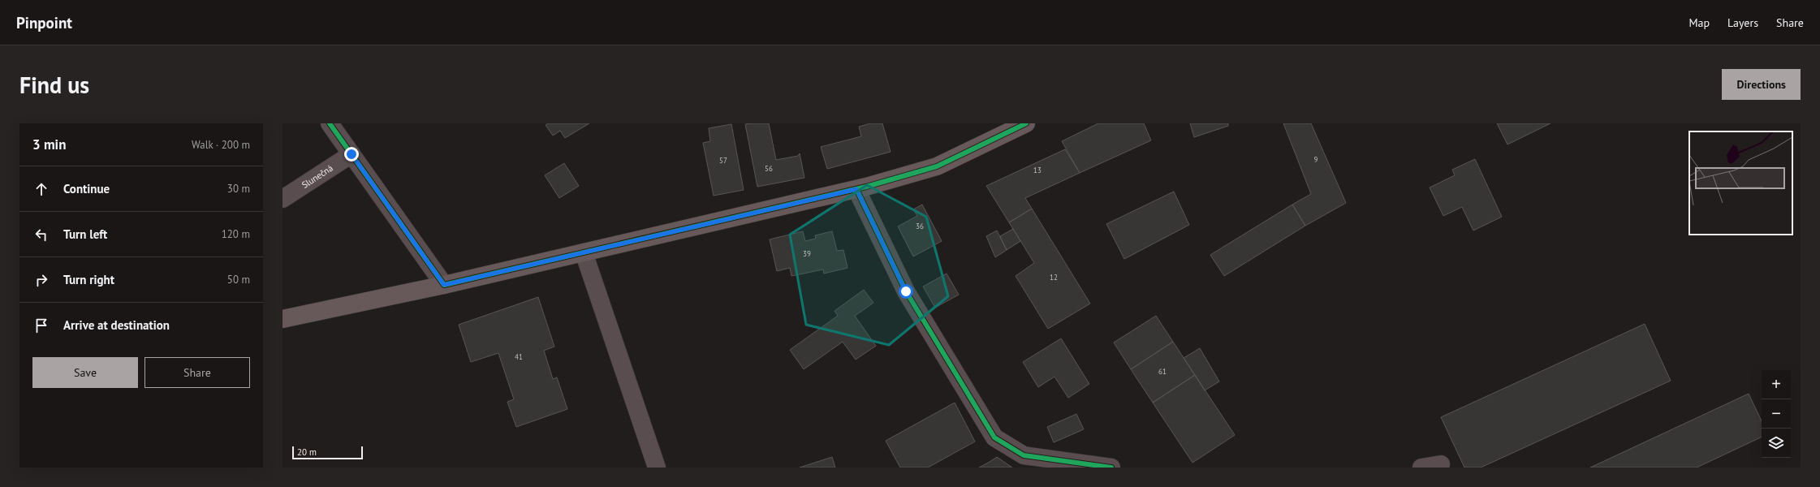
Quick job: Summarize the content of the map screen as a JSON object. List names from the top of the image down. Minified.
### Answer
{"streets":{"street":["Slunečná"]},"house_numbers":["9","57","56","13","36","39","12","41","61"],"scale_bar":"20 m","page":{"header":"Pinpoint","nav":["Map","Layers","Share"],"buttons":["Directions",["Save","Share"]],"title":"Find us","heading":["3 min","Walk · 200 m"],"list":[["Continue","30 m"],["Turn left","120 m"],["Turn right","50 m"],"Arrive at destination"],"map_buttons":["+","−"],"scale":"20 m"}}
